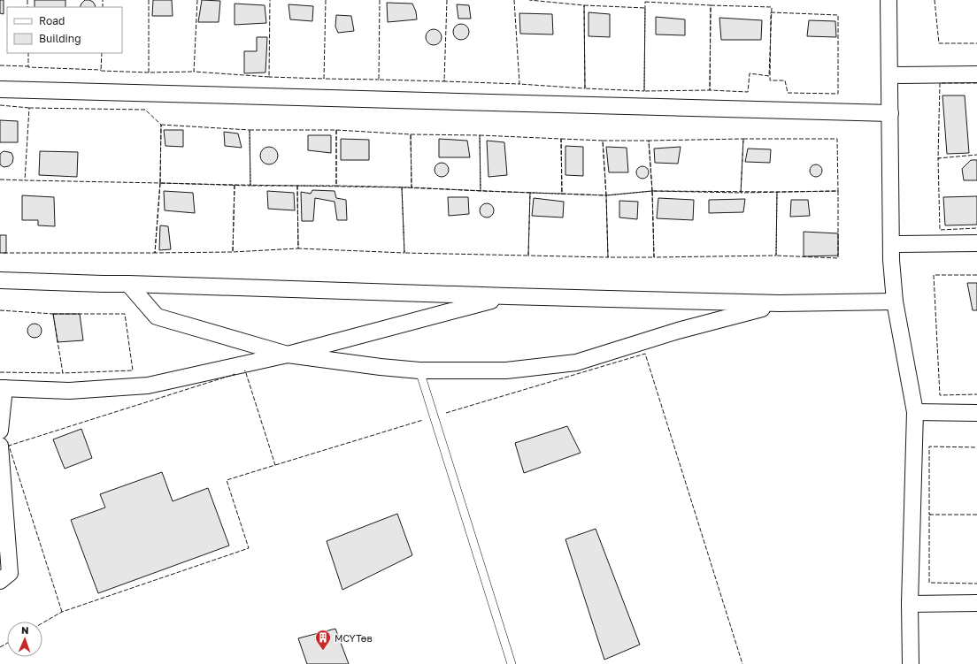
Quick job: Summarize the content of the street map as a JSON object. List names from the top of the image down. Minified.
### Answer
{"places":{"building":["МСҮТөв"]},"legend":["Road","Building"],"north":"top"}
